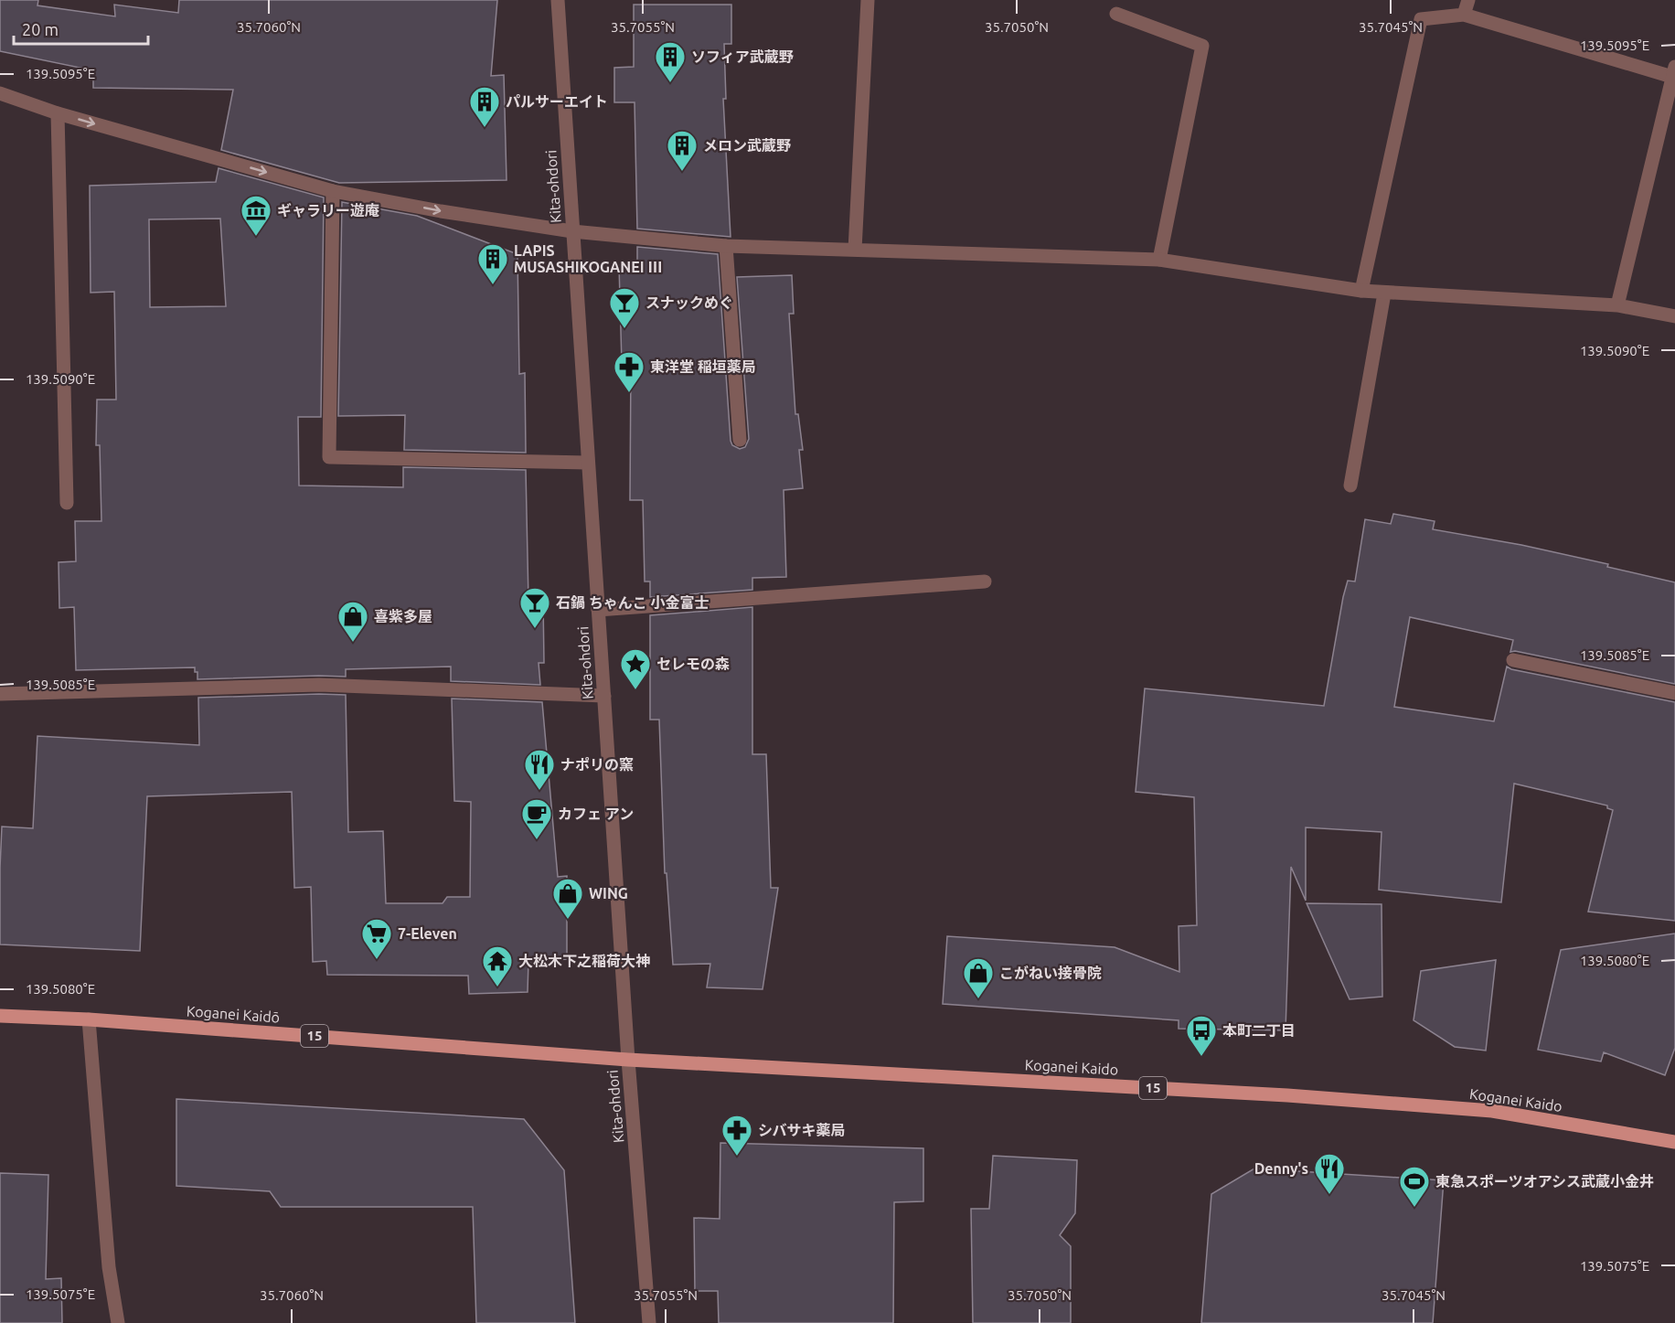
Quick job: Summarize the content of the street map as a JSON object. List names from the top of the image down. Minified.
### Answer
{"streets":{"main road":["Koganei Kaidō","15","Koganei Kaido"],"street":["Kita-ohdori"]},"crossings":[["Kita-ohdori","Koganei Kaidō"],["Kita-ohdori","Koganei Kaido"],["Koganei Kaidō","Koganei Kaido"]],"places":{"building":["ソフィア武蔵野","パルサーエイト","メロン武蔵野","LAPIS MUSASHIKOGANEI Ⅲ"],"museum":["ギャラリー遊庵"],"bar":["スナックめぐ","石鍋 ちゃんこ 小金富士"],"pharmacy":["東洋堂 稲垣薬局","シバサキ薬局"],"shop":["喜紫多屋","WING","こがねい接骨院"],"place":["セレモの森"],"restaurant":["ナポリの窯","Denny's"],"cafe":["カフェ アン"],"supermarket":["7-Eleven"],"temple":["大松木下之稲荷大神"],"bus stop":["本町二丁目"],"sports":["東急スポーツオアシス武蔵小金井"]},"scale_bar":"20 m","coordinates":["35.7060°N","35.7055°N","35.7050°N","35.7045°N","139.5095°E","139.5090°E","139.5085°E","139.5080°E","139.5075°E"]}
